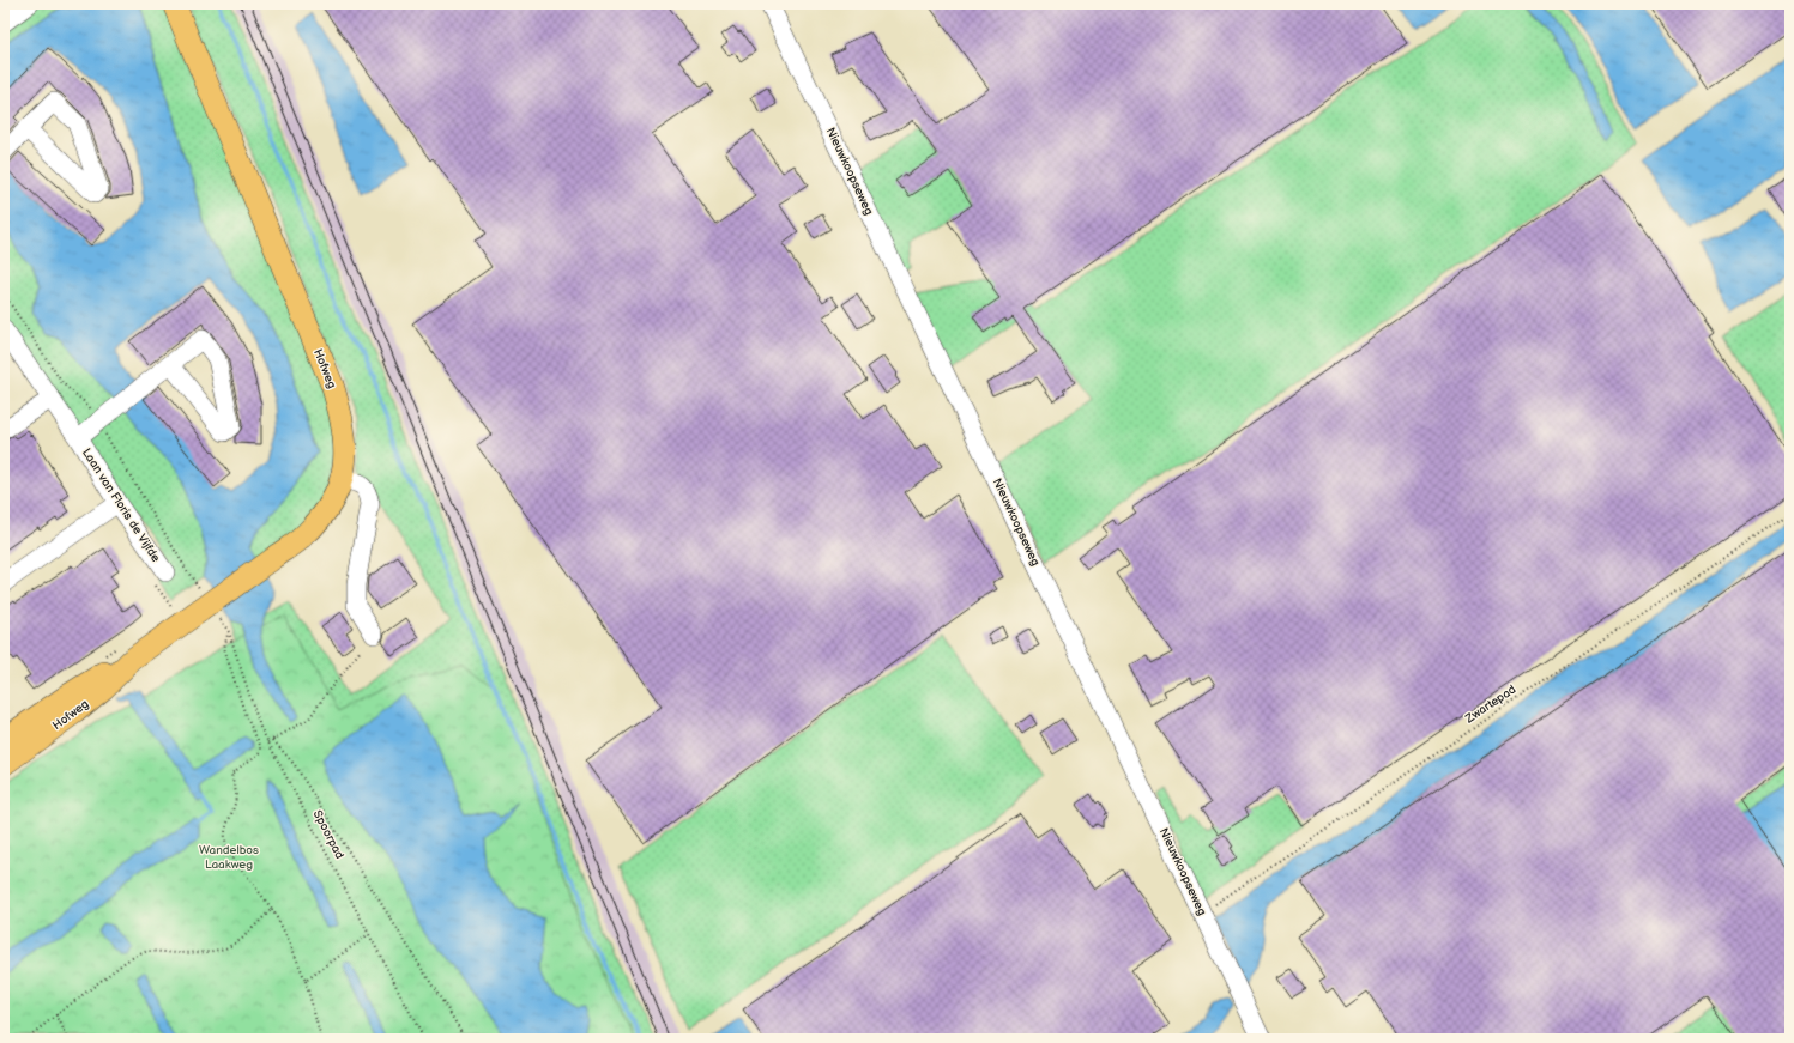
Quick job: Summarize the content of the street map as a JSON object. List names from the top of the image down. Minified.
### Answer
{"streets":{"main road":["Hofweg"],"street":["Nieuwkoopseweg","Laan van Floris de Vijfde"],"path":["Zwartepad","Spoorpad"]},"crossings":[["Nieuwkoopseweg","Zwartepad"]],"parks":["Wandelbos Laakweg"]}
